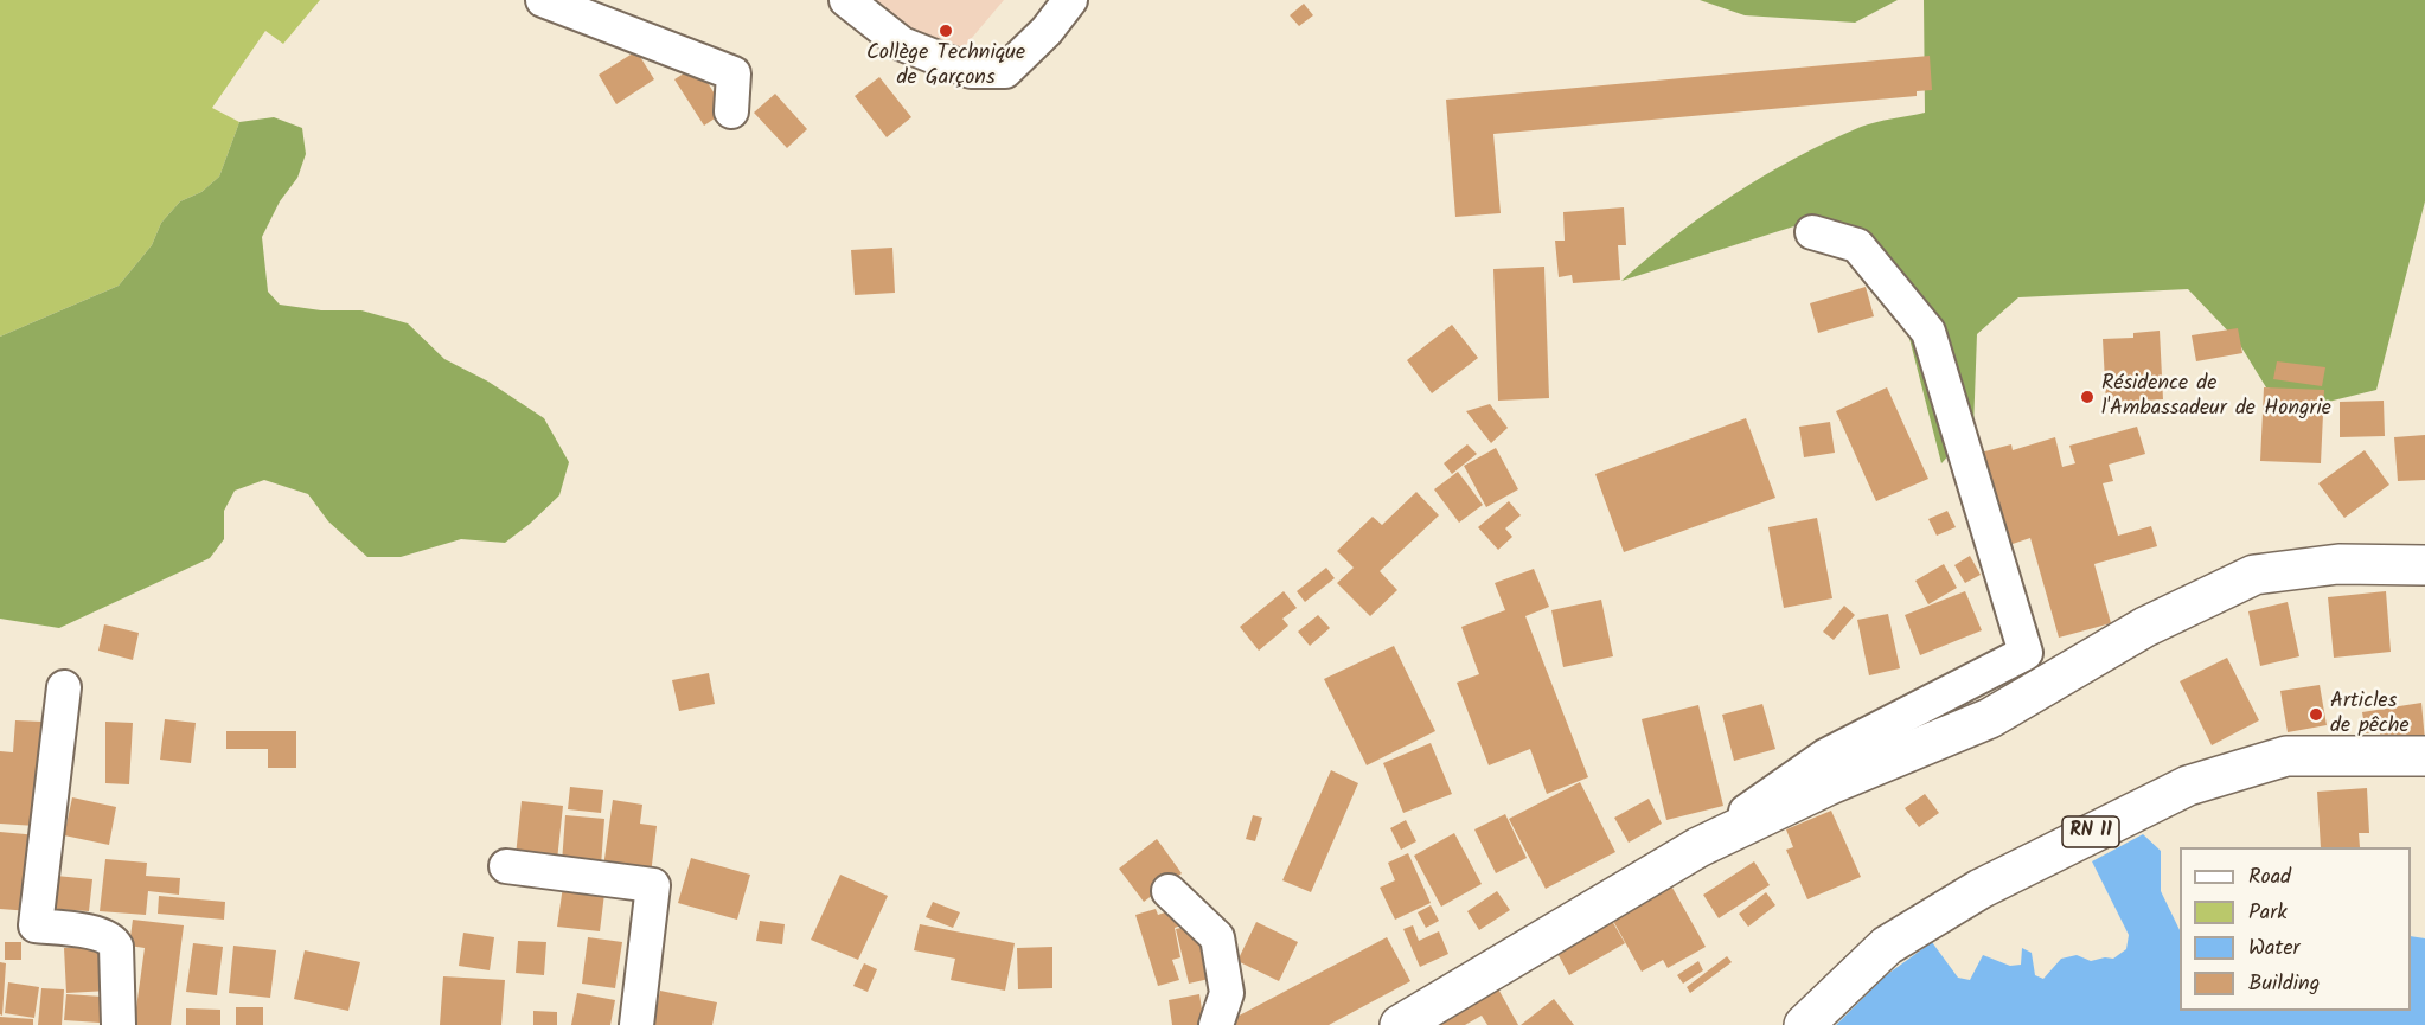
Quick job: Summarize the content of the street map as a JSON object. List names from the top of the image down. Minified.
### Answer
{"streets":{"main road":["RN 11"]},"places":["Collège Technique de Garçons","Résidence de l'Ambassadeur de Hongrie","Articles de pêche"],"legend":["Road","Park","Water","Building"]}
